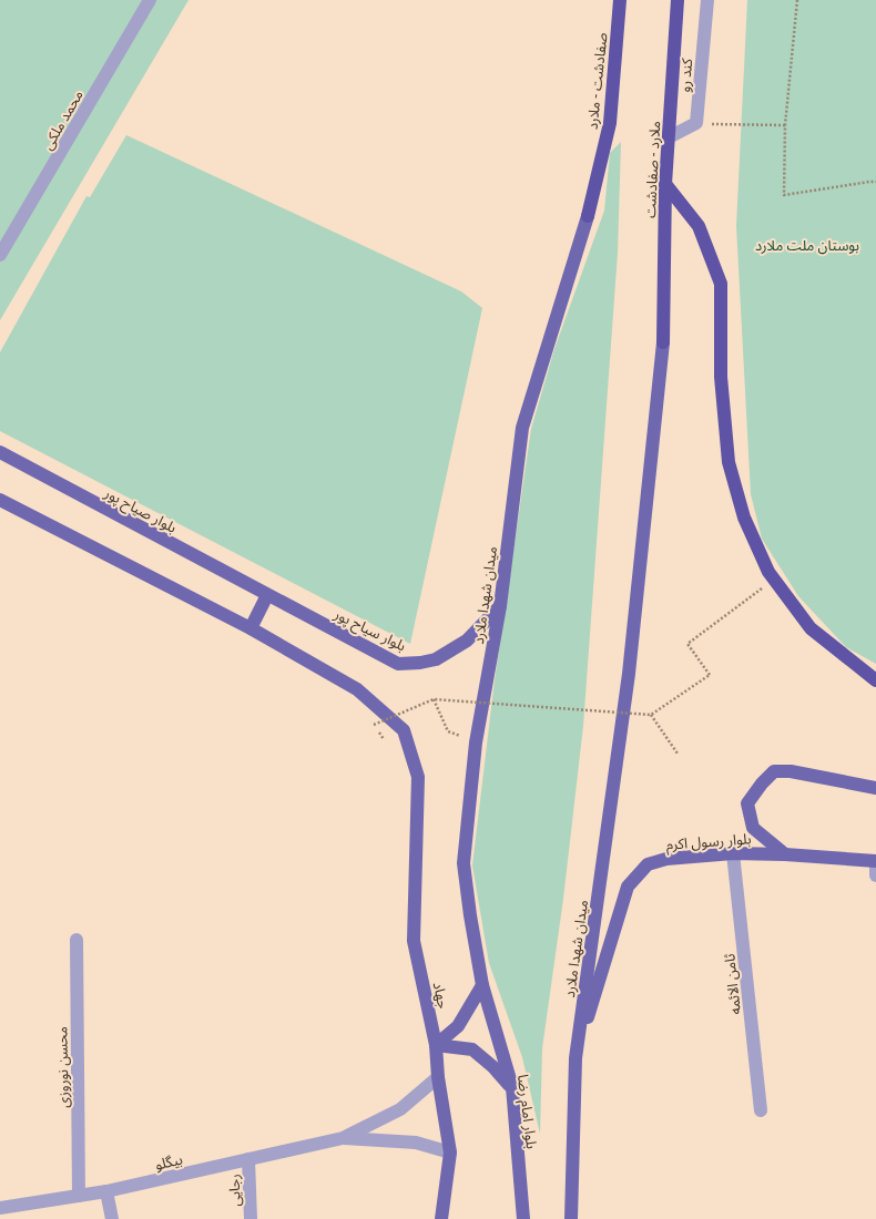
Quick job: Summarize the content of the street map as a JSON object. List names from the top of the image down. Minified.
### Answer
{"streets":{"highway":["صفادشت - ملارد","ملارد - صفادشت"],"main road":["بلوار صیاح پور","میدان شهدا ملارد","بلوار سیاح پور","بلوار رسول اکرم","جهاد","بلوار امام رضا"],"street":["کند رو","محمد ملکی","ثامن الائمه","محسن نوروزی","بیگلو","رجایی"]},"crossings":[["صفادشت - ملارد","میدان شهدا ملارد"],["ملارد - صفادشت","میدان شهدا ملارد"],["بلوار صیاح پور","بلوار سیاح پور"],["میدان شهدا ملارد","بلوار سیاح پور"],["میدان شهدا ملارد","بلوار رسول اکرم"],["میدان شهدا ملارد","بلوار امام رضا"],["بلوار رسول اکرم","ثامن الائمه"],["محسن نوروزی","بیگلو"],["بیگلو","رجایی"]],"parks":["بوستان ملت ملارد"]}
